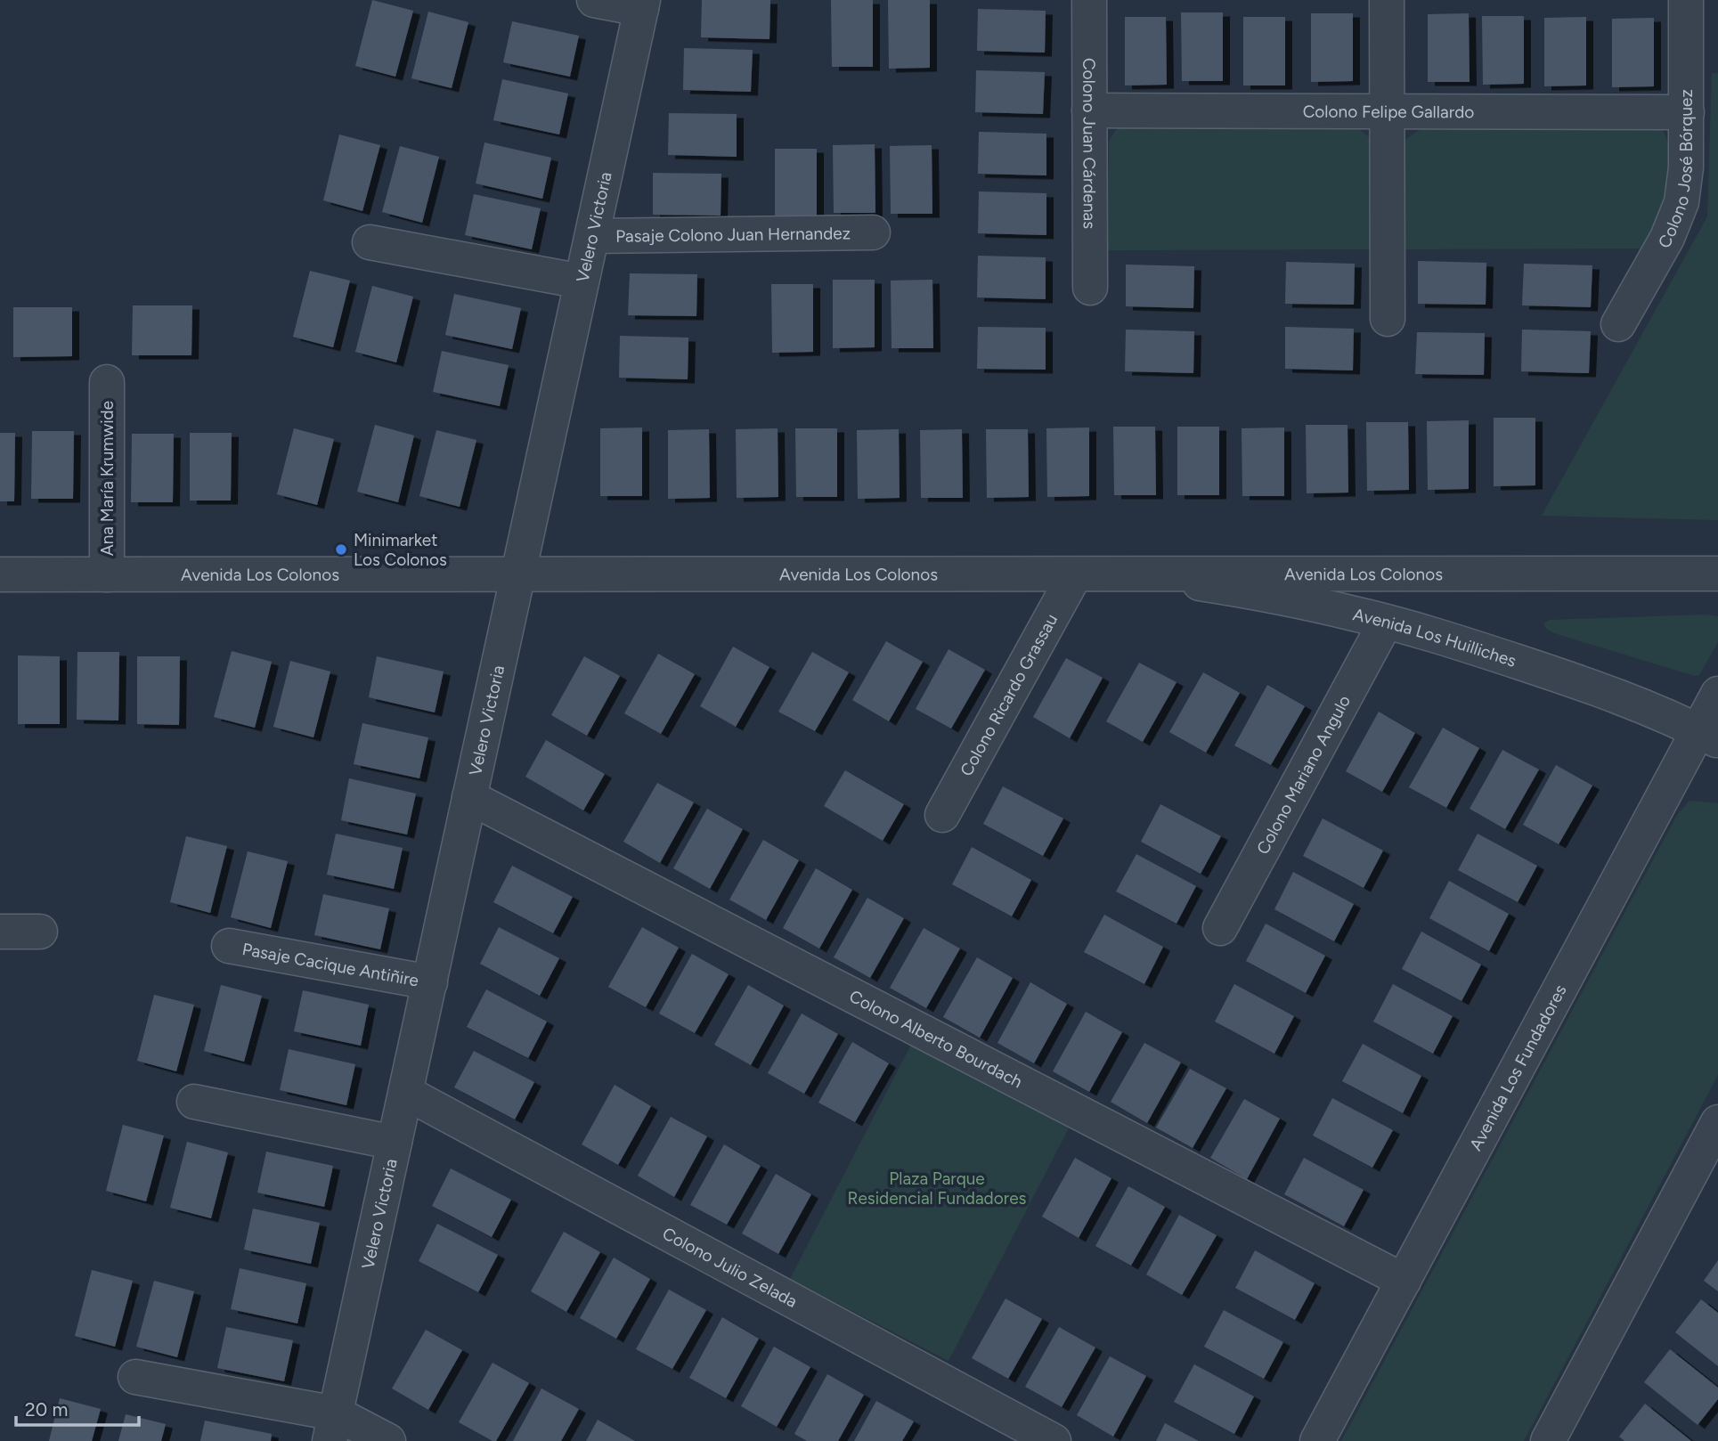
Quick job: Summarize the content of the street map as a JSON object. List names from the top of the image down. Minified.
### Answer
{"streets":{"street":["Colono Felipe Gallardo","Colono Juan Cárdenas","Colono José Bórquez","Velero Victoria","Pasaje Colono Juan Hernandez","Ana María Krumwide","Avenida Los Colonos","Avenida Los Huilliches","Colono Ricardo Grassau","Colono Mariano Angulo","Pasaje Cacique Antiñire","Colono Alberto Bourdach","Avenida Los Fundadores","Colono Julio Zelada"]},"crossings":[["Colono Felipe Gallardo","Colono Juan Cárdenas"],["Colono Felipe Gallardo","Colono José Bórquez"],["Velero Victoria","Pasaje Colono Juan Hernandez"],["Velero Victoria","Avenida Los Colonos"],["Velero Victoria","Pasaje Cacique Antiñire"],["Velero Victoria","Colono Alberto Bourdach"],["Velero Victoria","Colono Julio Zelada"],["Ana María Krumwide","Avenida Los Colonos"],["Avenida Los Colonos","Avenida Los Huilliches"],["Avenida Los Colonos","Colono Ricardo Grassau"],["Avenida Los Huilliches","Colono Mariano Angulo"],["Avenida Los Huilliches","Avenida Los Fundadores"],["Colono Alberto Bourdach","Avenida Los Fundadores"]],"parks":["Plaza Parque Residencial Fundadores"],"places":["Minimarket Los Colonos"],"scale_bar":"20 m"}
